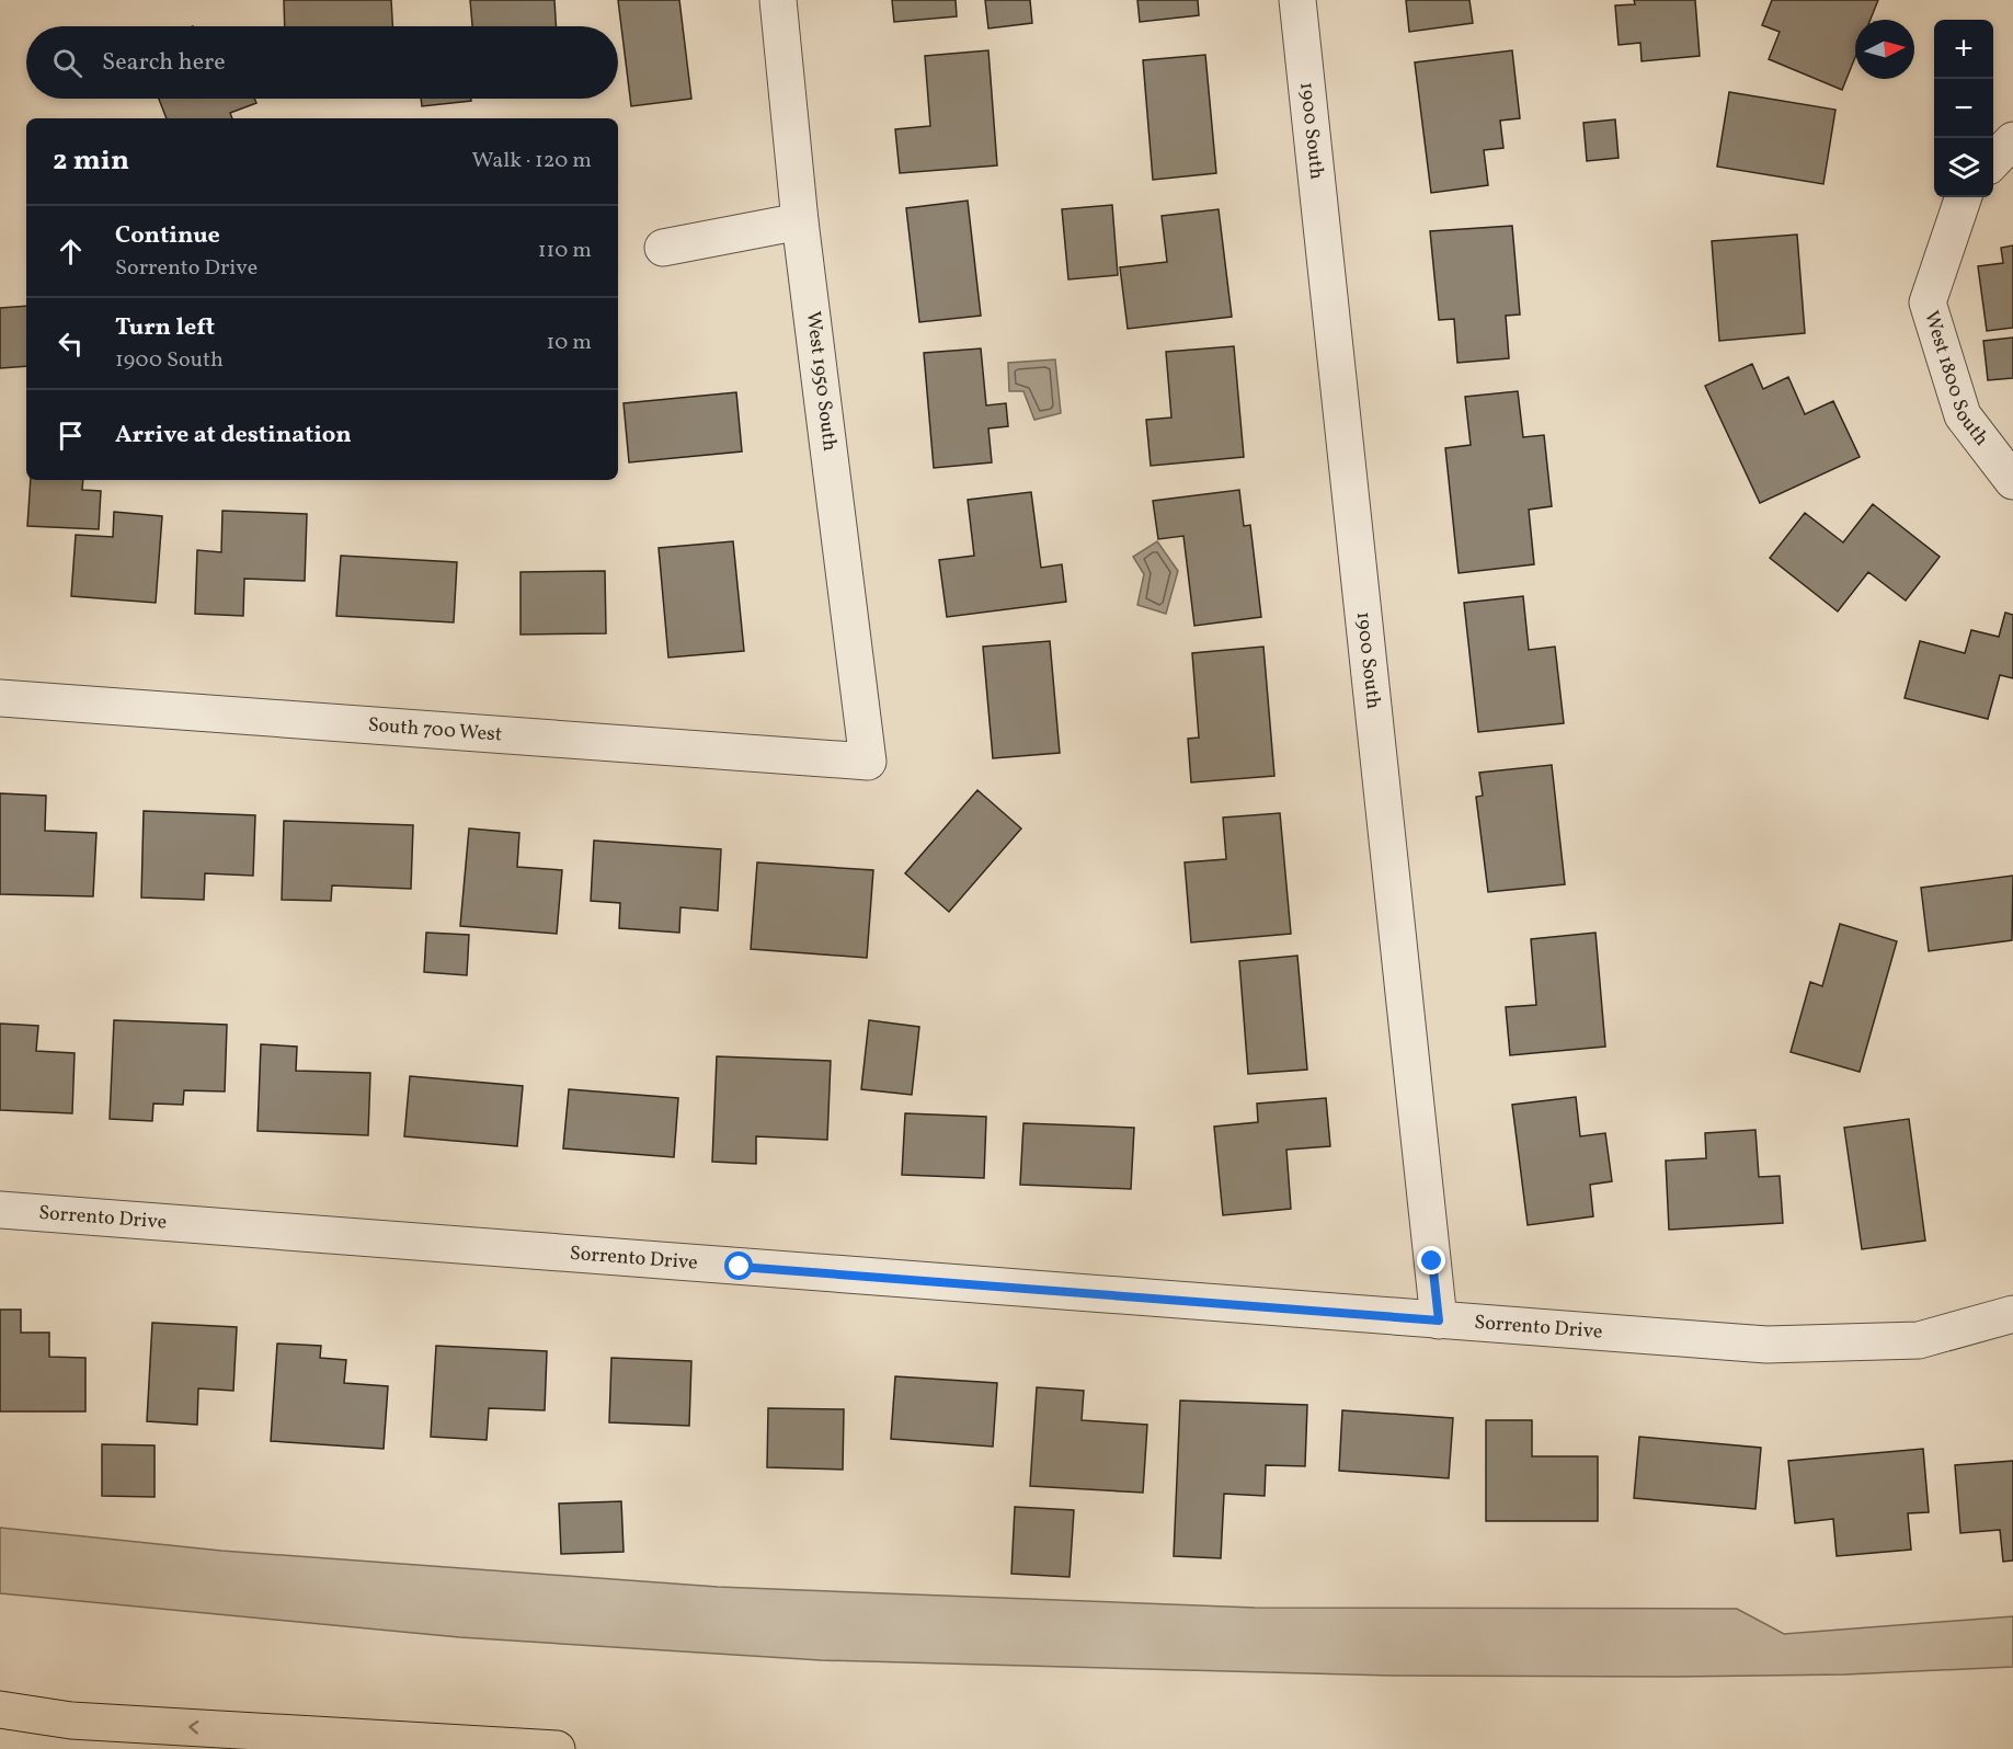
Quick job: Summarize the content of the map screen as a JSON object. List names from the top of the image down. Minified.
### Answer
{"streets":{"street":["1900 South","West 1800 South","West 1950 South","South 700 West","Sorrento Drive"]},"crossings":[["1900 South","Sorrento Drive"],["West 1950 South","South 700 West"]],"north":"right","page":{"map_buttons":["+","−"],"search":"Search here","heading":["2 min","Walk · 120 m"],"list":[["Continue","Sorrento Drive","110 m"],["Turn left","1900 South","10 m"],"Arrive at destination"]}}
